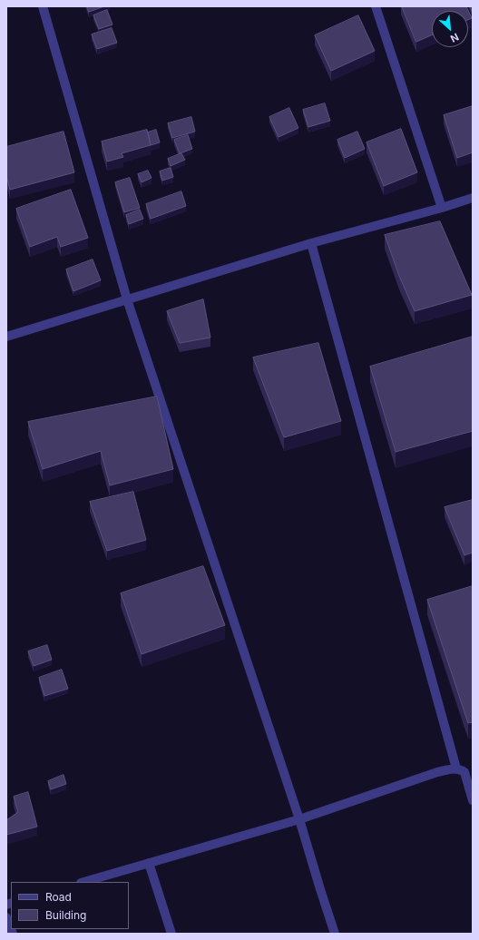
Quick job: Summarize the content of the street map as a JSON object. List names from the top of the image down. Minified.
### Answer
{"legend":["Road","Building"],"north":"bottom right"}
